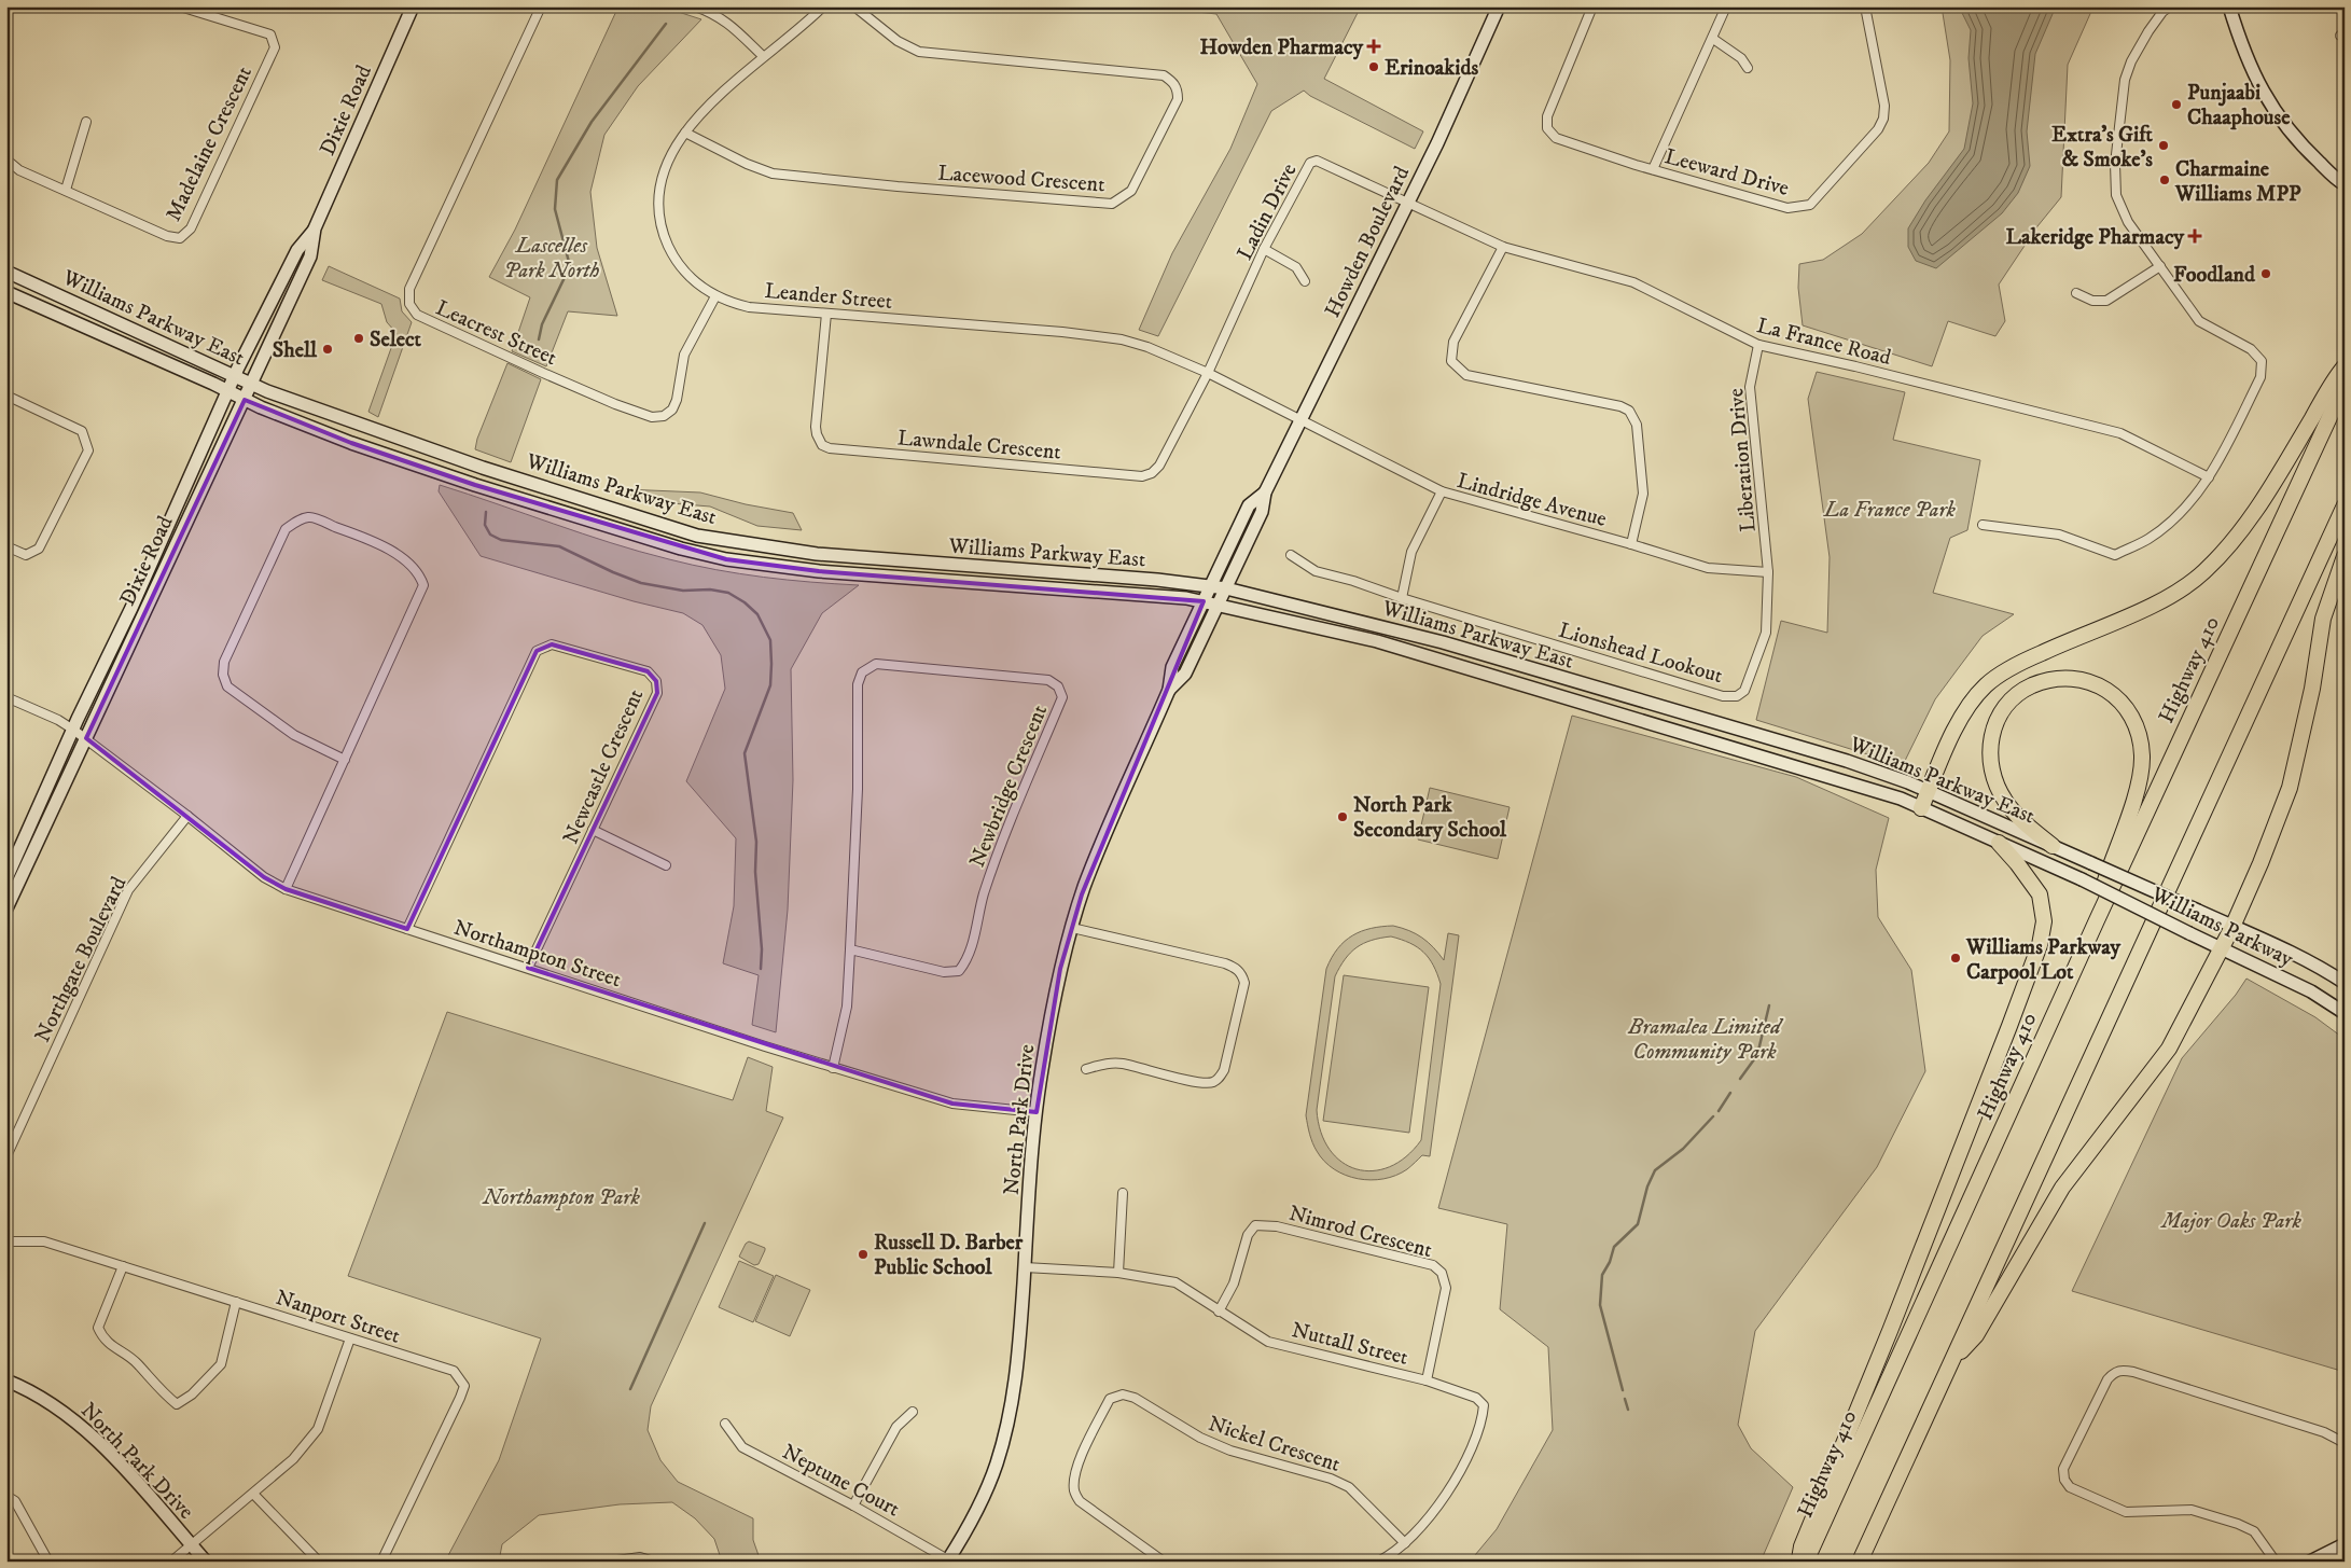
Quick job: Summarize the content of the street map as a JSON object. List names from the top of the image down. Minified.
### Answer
{"streets":{"highway":["Highway 410"],"main road":["Dixie Road","Howden Boulevard","Williams Parkway East","Williams Parkway","North Park Drive"],"street":["Madelaine Crescent","Leeward Drive","Lacewood Crescent","Ladin Drive","Leander Street","Leacrest Street","La France Road","Lawndale Crescent","Liberation Drive","Lindridge Avenue","Lionshead Lookout","Newcastle Crescent","Newbridge Crescent","Northampton Street","Northgate Boulevard","Nimrod Crescent","Nanport Street","Nuttall Street","Nickel Crescent","Neptune Court"]},"crossings":[["Dixie Road","Williams Parkway East"],["Dixie Road","Northampton Street"],["Lacewood Crescent","Leander Street"],["Ladin Drive","Howden Boulevard"],["Ladin Drive","Leander Street"],["Ladin Drive","La France Road"],["Ladin Drive","Lawndale Crescent"],["Howden Boulevard","Leander Street"],["Howden Boulevard","Williams Parkway East"],["Howden Boulevard","La France Road"],["Howden Boulevard","Lindridge Avenue"],["Howden Boulevard","North Park Drive"],["Leander Street","Leacrest Street"],["Leander Street","Lawndale Crescent"],["Leander Street","Lindridge Avenue"],["Williams Parkway East","Williams Parkway"],["Williams Parkway East","North Park Drive"],["La France Road","Liberation Drive"],["Liberation Drive","Lindridge Avenue"],["Liberation Drive","Lionshead Lookout"],["Lindridge Avenue","Lionshead Lookout"],["Newcastle Crescent","Northampton Street"],["Newbridge Crescent","Northampton Street"],["Northampton Street","Northgate Boulevard"],["Northampton Street","North Park Drive"],["North Park Drive","Nuttall Street"],["North Park Drive","Neptune Court"],["Nimrod Crescent","Nuttall Street"],["Nuttall Street","Nickel Crescent"]],"parks":["Lascelles Park North","La France Park","Bramalea Limited Community Park","Northampton Park","Major Oaks Park"],"places":{"health":["Howden Pharmacy","Lakeridge Pharmacy"],"other":["Erinoakids","Punjaabi Chaaphouse","Extra's Gift & Smoke's","Charmaine Williams MPP","Foodland","Select","Shell","North Park Secondary School","Williams Parkway Carpool Lot","Russell D. Barber Public School"]}}
